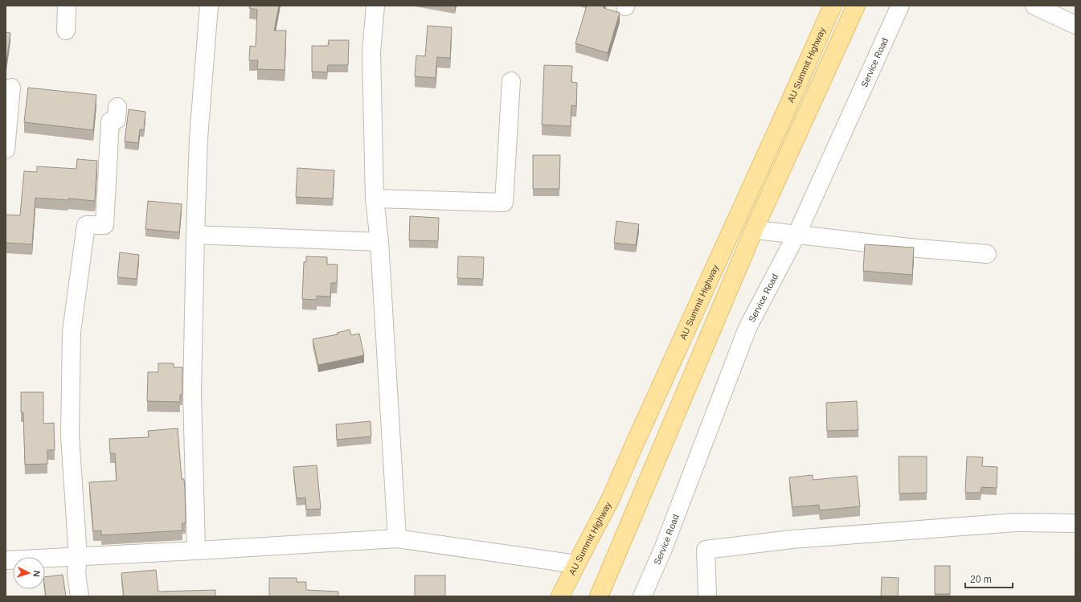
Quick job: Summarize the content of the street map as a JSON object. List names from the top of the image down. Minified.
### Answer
{"streets":{"main road":["AU Summit Highway"],"street":["Service Road"]},"scale_bar":"20 m","north":"right"}
